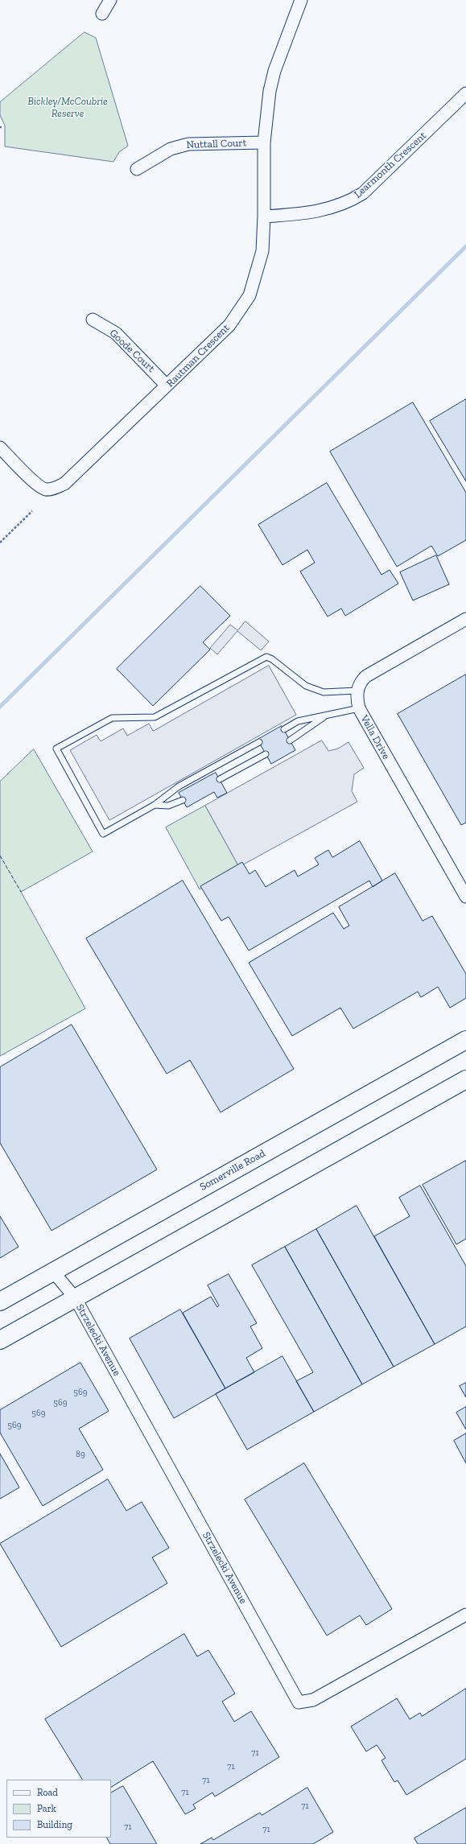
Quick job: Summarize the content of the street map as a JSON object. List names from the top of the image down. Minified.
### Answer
{"streets":{"main road":["Somerville Road"],"street":["Nuttall Court","Learmonth Crescent","Goode Court","Rautman Crescent","Vella Drive","Strzelecki Avenue"]},"crossings":[["Nuttall Court","Rautman Crescent"],["Learmonth Crescent","Rautman Crescent"],["Goode Court","Rautman Crescent"],["Somerville Road","Strzelecki Avenue"]],"parks":["Bickley/McCoubrie Reserve"],"house_numbers":["569","569","569","569","89","71","71","71","71","71","71","71"],"legend":["Road","Park","Building"]}
